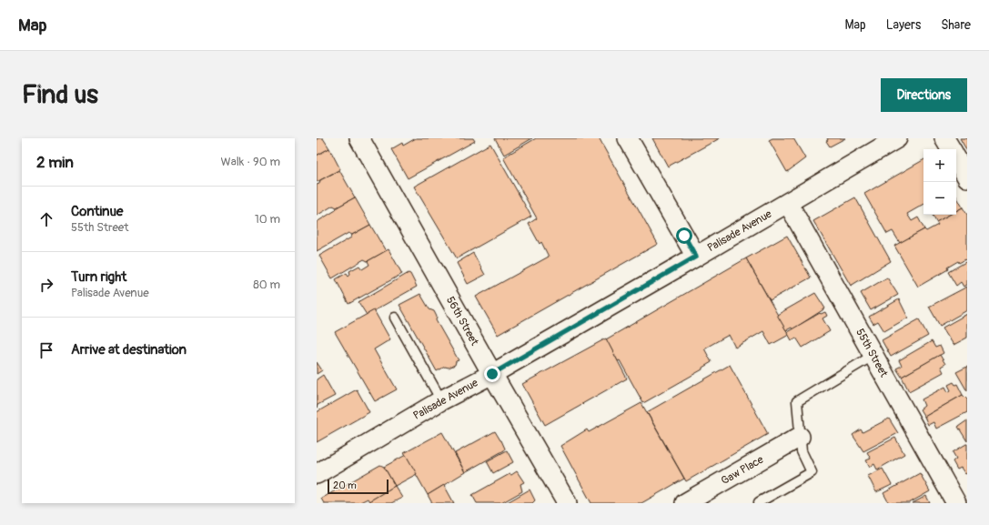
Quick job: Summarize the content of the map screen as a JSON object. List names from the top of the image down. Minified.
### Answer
{"streets":{"street":["Palisade Avenue","56th Street","55th Street","Gaw Place"]},"crossings":[["Palisade Avenue","56th Street"],["Palisade Avenue","55th Street"]],"scale_bar":"20 m","page":{"header":"Map","nav":["Map","Layers","Share"],"buttons":"Directions","title":"Find us","heading":["2 min","Walk · 90 m"],"map_buttons":["+","−"],"list":[["Continue","55th Street","10 m"],["Turn right","Palisade Avenue","80 m"],"Arrive at destination"],"scale":"20 m"}}
